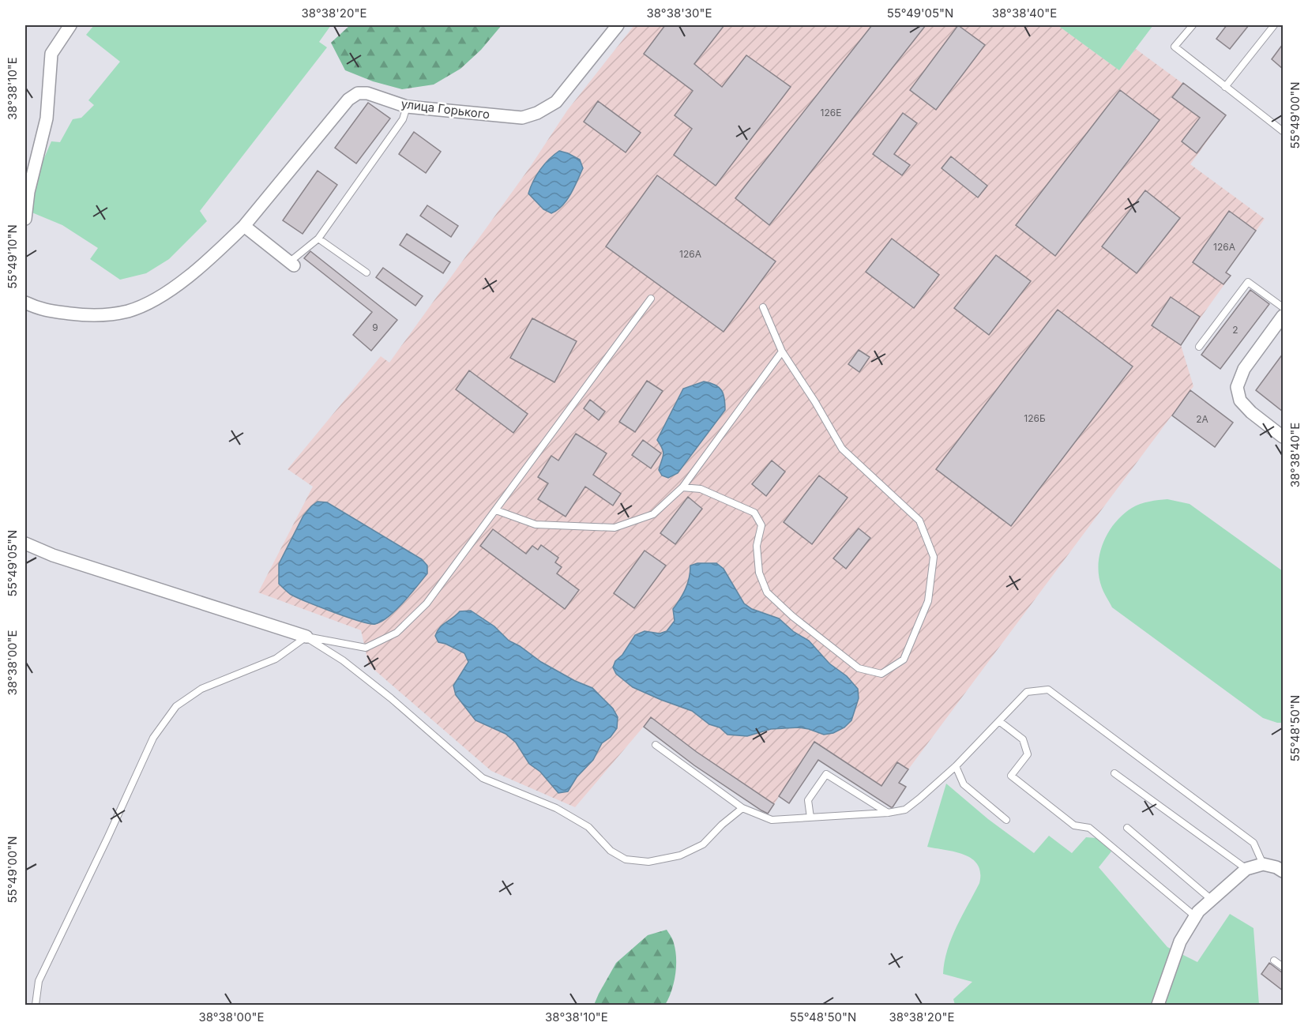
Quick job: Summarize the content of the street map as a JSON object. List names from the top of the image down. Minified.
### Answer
{"streets":{"street":["улица Горького"]},"house_numbers":["126Е","126А","126А","9","2","126Б","2А"],"coordinates":["38°38'20\"E","38°38'30\"E","55°49'05\"N","38°38'40\"E","38°38'10\"E","55°49'00\"N","55°49'10\"N","38°38'00\"E","55°48'50\"N"]}
